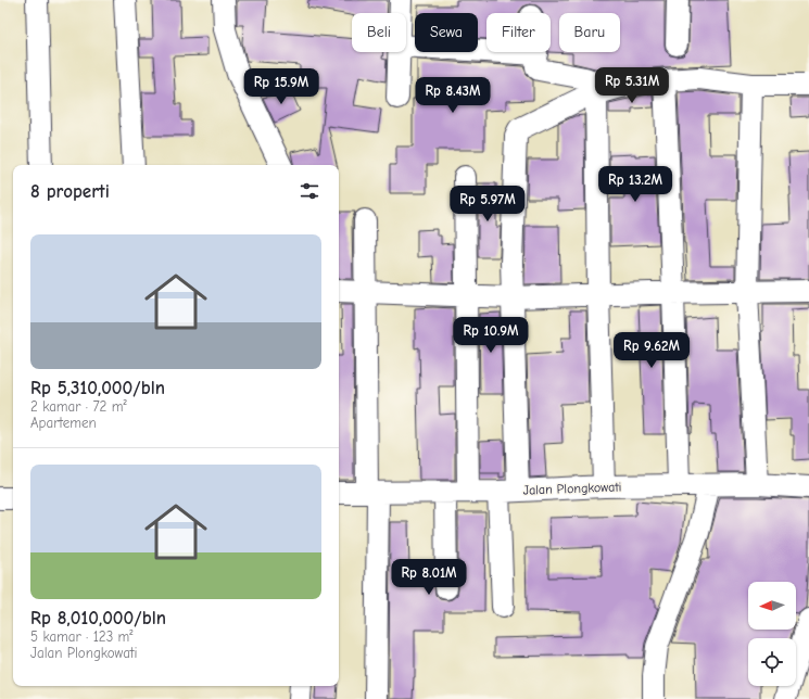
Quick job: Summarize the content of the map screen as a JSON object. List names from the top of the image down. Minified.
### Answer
{"streets":{"street":["Jalan Plongkowati"]},"north":"left","page":{"chip":["Beli","Sewa","Filter","Baru"],"price":["Rp 5.31M","Rp 15.9M","Rp 8.43M","Rp 13.2M","Rp 5.97M","Rp 10.9M","Rp 9.62M","Rp 8.01M"],"heading":"8 properti","list":[{"name":"Rp 5,310,000/bln","note":"2 kamar · 72 m² · Apartemen"},{"name":"Rp 8,010,000/bln","note":"5 kamar · 123 m² · Jalan Plongkowati"}]}}
